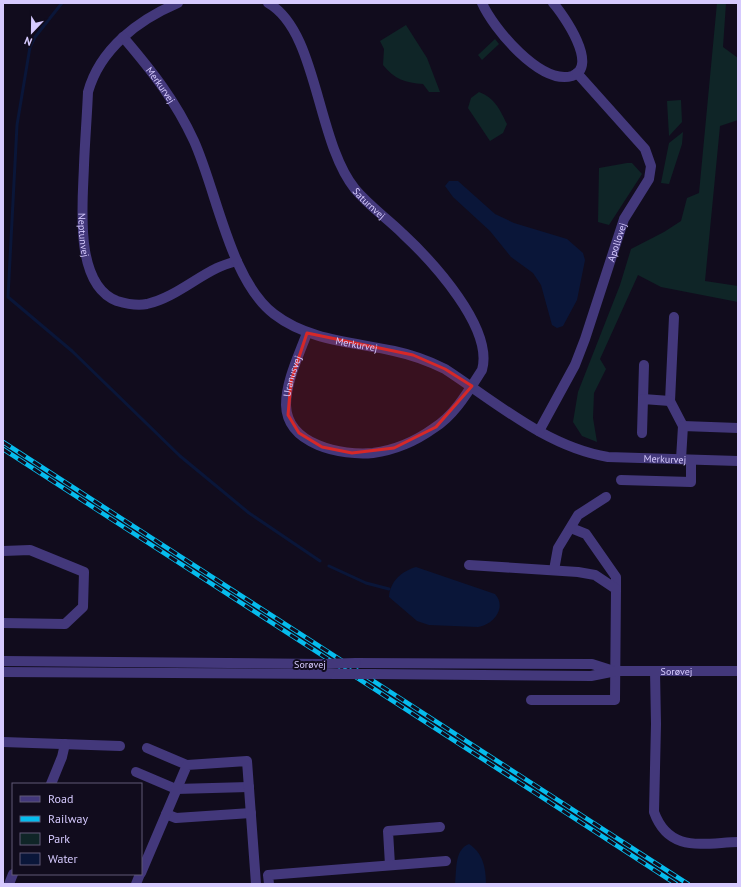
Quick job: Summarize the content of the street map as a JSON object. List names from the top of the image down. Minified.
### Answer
{"streets":{"street":["Merkurvej","Saturnvej","Neptunvej","Apollovej","Uranusvej","Sorøvej"]},"crossings":[["Merkurvej","Saturnvej"],["Merkurvej","Neptunvej"],["Merkurvej","Apollovej"],["Merkurvej","Uranusvej"],["Saturnvej","Uranusvej"]],"legend":["Road","Railway","Park","Water"],"north":"bottom"}
